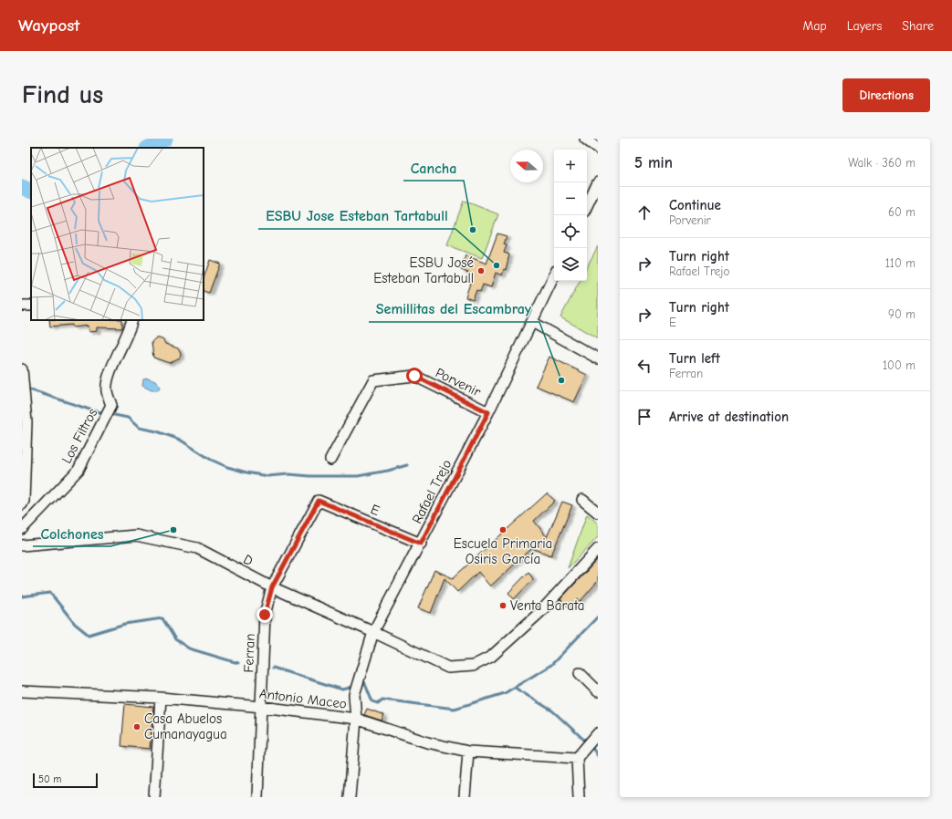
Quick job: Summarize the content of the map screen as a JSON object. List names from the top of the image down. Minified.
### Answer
{"streets":{"street":["Porvenir","Los Filtros","Rafael Trejo","E","D","Ferran","Antonio Maceo"]},"crossings":[["Porvenir","Rafael Trejo"],["Rafael Trejo","E"],["Rafael Trejo","D"],["Rafael Trejo","Antonio Maceo"],["E","Ferran"],["D","Ferran"],["Ferran","Antonio Maceo"]],"places":["Cancha","ESBU Jose Esteban Tartabull","ESBU José Esteban Tartabull","Semillitas del Escambray","Colchones","Escuela Primaria Osiris García","Venta Barata","Casa Abuelos Cumanayagua"],"scale_bar":"50 m","north":"left","page":{"header":"Waypost","nav":["Map","Layers","Share"],"buttons":"Directions","title":"Find us","heading":["5 min","Walk · 360 m"],"map_buttons":["+","−"],"list":[["Continue","Porvenir","60 m"],["Turn right","Rafael Trejo","110 m"],["Turn right","E","90 m"],["Turn left","Ferran","100 m"],"Arrive at destination"],"scale":"50 m"}}
